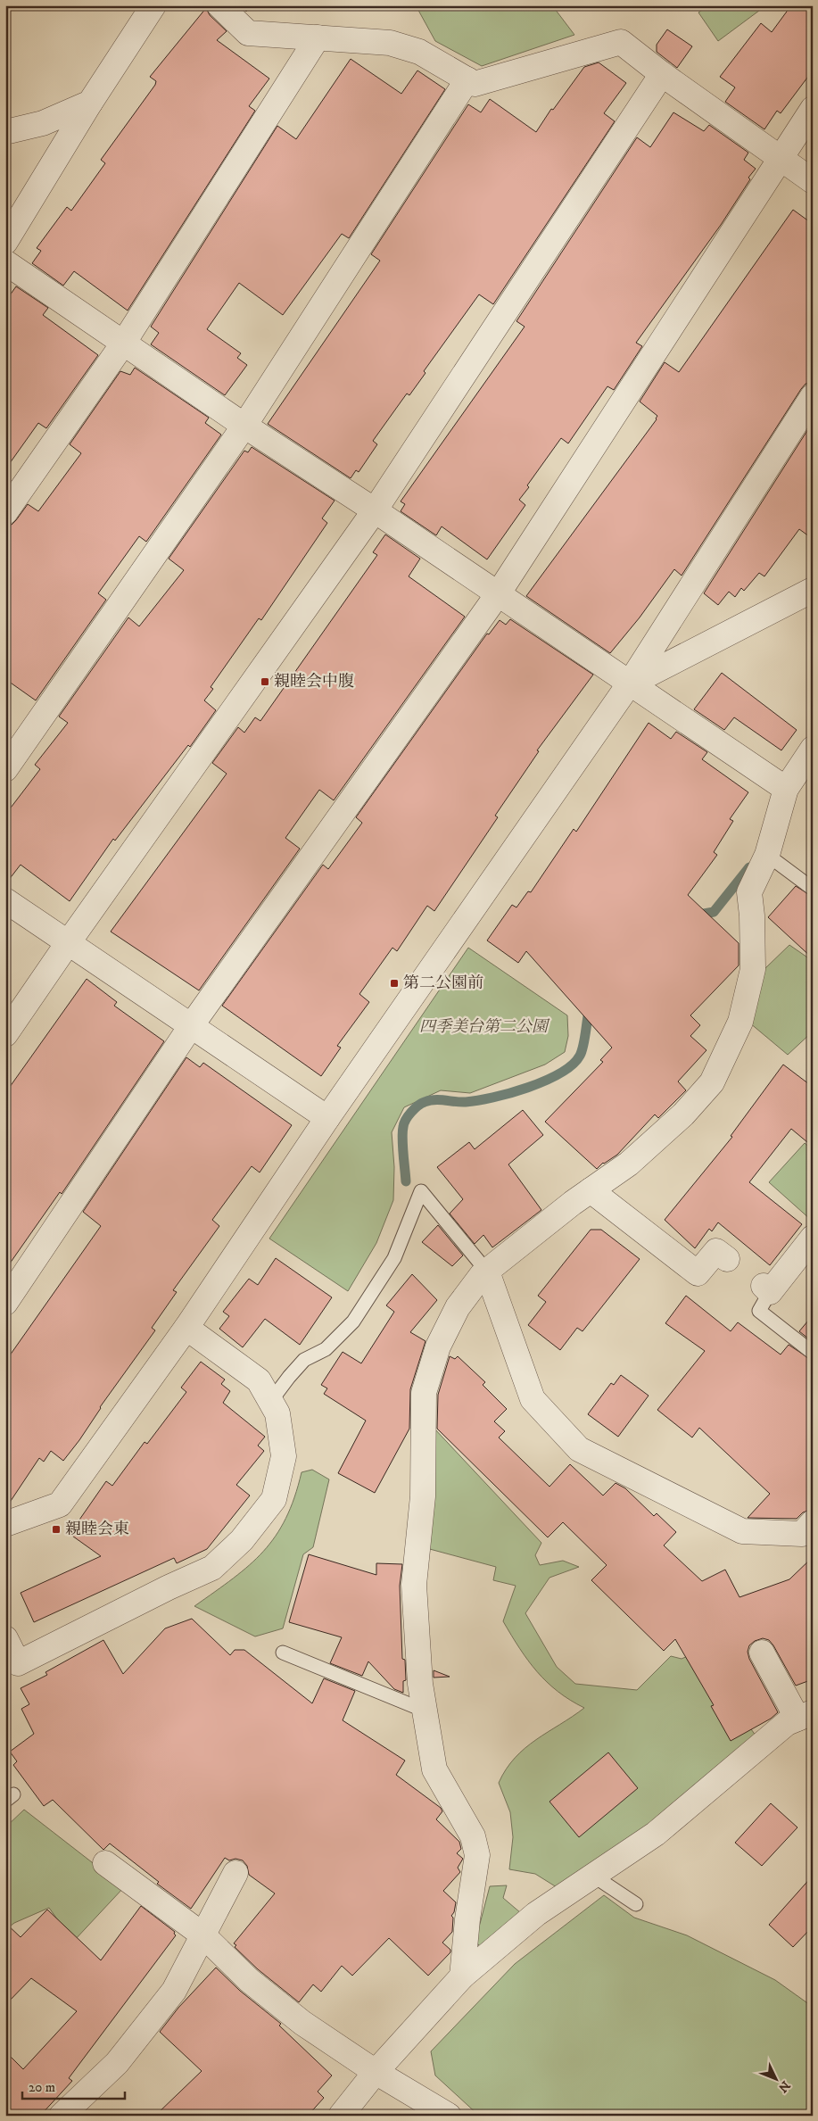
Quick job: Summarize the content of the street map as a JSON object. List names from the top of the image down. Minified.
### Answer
{"parks":["四季美台第二公園"],"places":{"transit":["親睦会中腹","第二公園前","親睦会東"]},"scale_bar":"20 m","north":"bottom right"}
